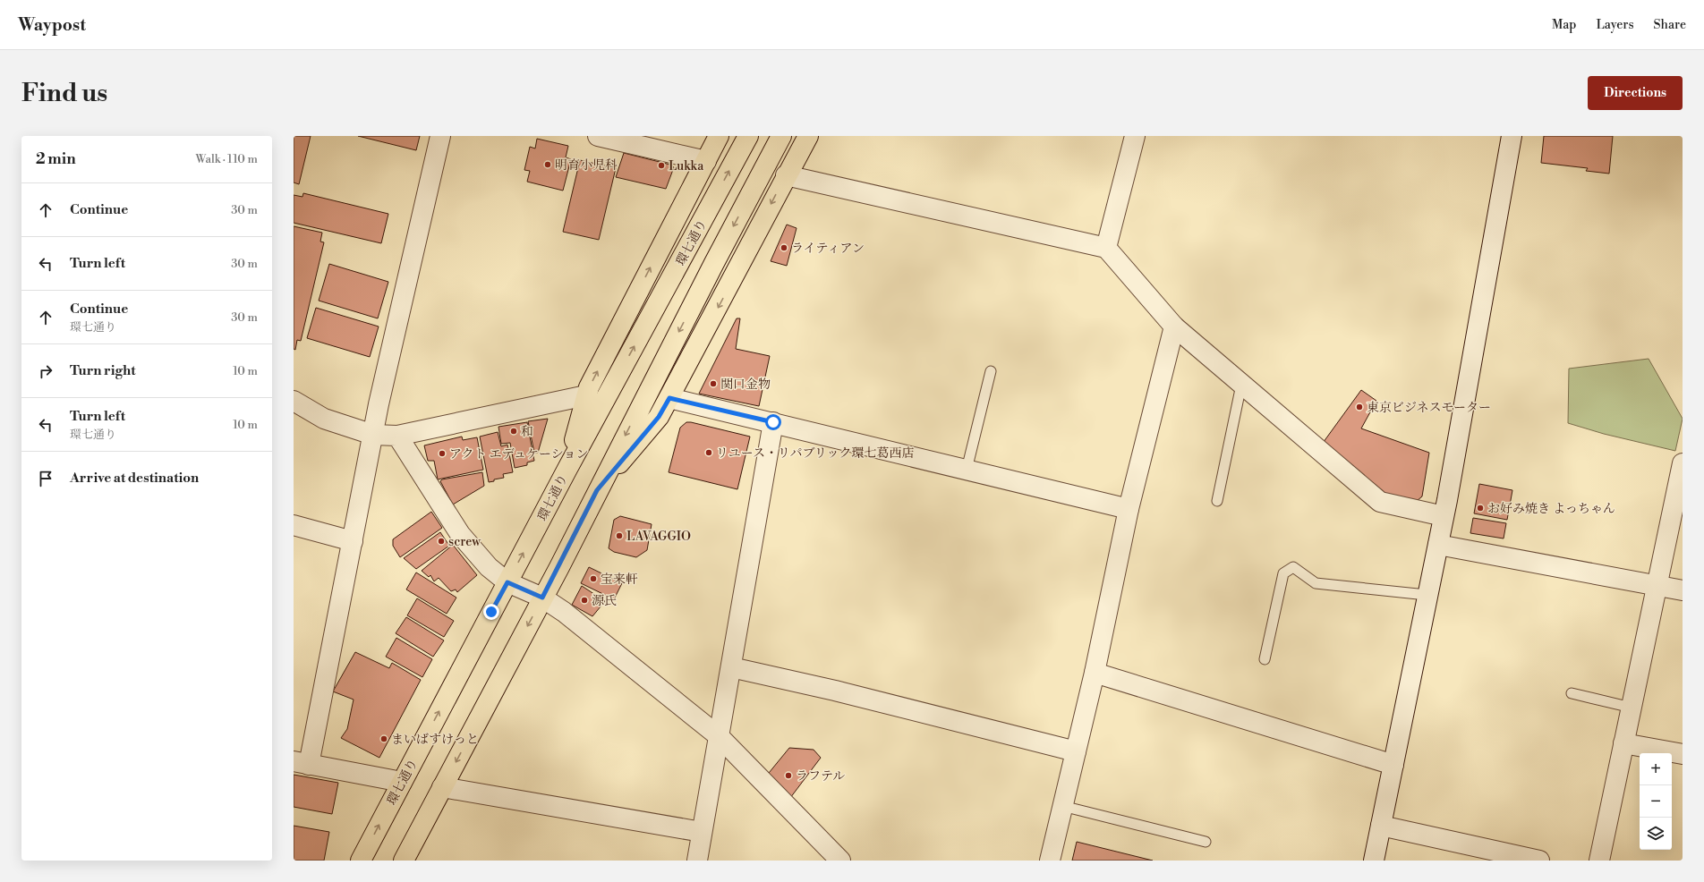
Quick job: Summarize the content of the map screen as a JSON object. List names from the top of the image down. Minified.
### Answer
{"streets":{"main road":["環七通り"]},"places":["明育小児科","Lukka","ライティアン","関口金物","東京ビジネスモーター","和","リユース・リパブリック環七葛西店","アクト エデュケーション","お好み焼き よっちゃん","LAVAGGIO","screw","宝来軒","源氏","まいばすけっと","ラフテル"],"page":{"header":"Waypost","nav":["Map","Layers","Share"],"buttons":"Directions","title":"Find us","heading":["2 min","Walk · 110 m"],"list":[["Continue","30 m"],["Turn left","30 m"],["Continue","環七通り","30 m"],["Turn right","10 m"],["Turn left","環七通り","10 m"],"Arrive at destination"],"map_buttons":["+","−"]}}
